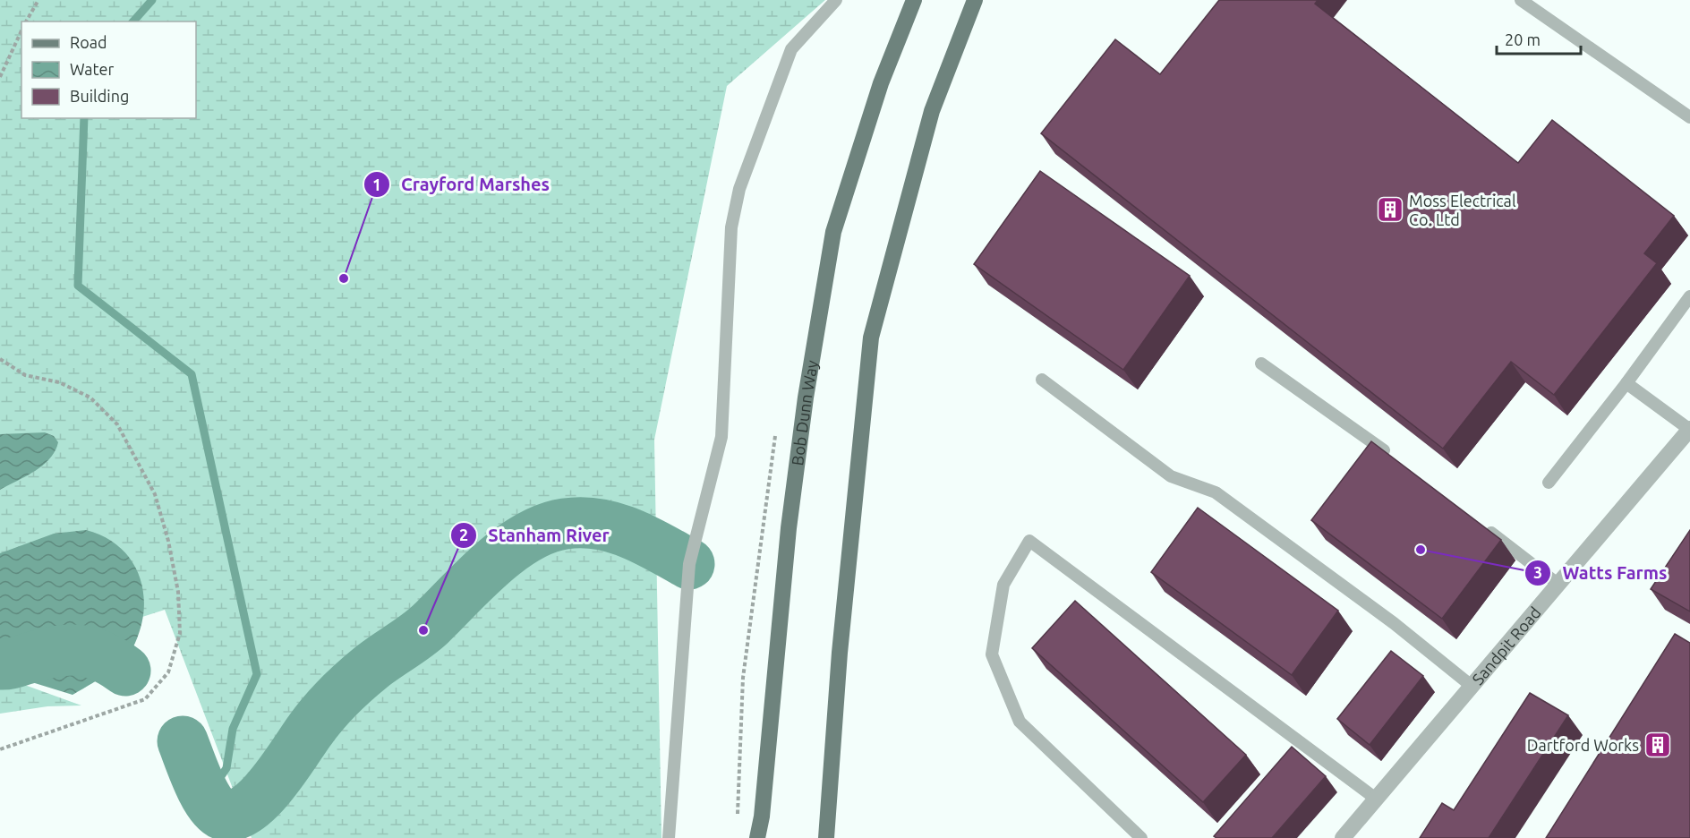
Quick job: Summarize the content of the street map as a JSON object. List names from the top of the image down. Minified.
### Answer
{"streets":{"main road":["Bob Dunn Way"],"street":["Sandpit Road"]},"places":{"building":["Moss Electrical Co. Ltd","Dartford Works"],"other":["Crayford Marshes","Watts Farms","Stanham River"]},"legend":["Road","Water","Building"],"scale_bar":"20 m"}
